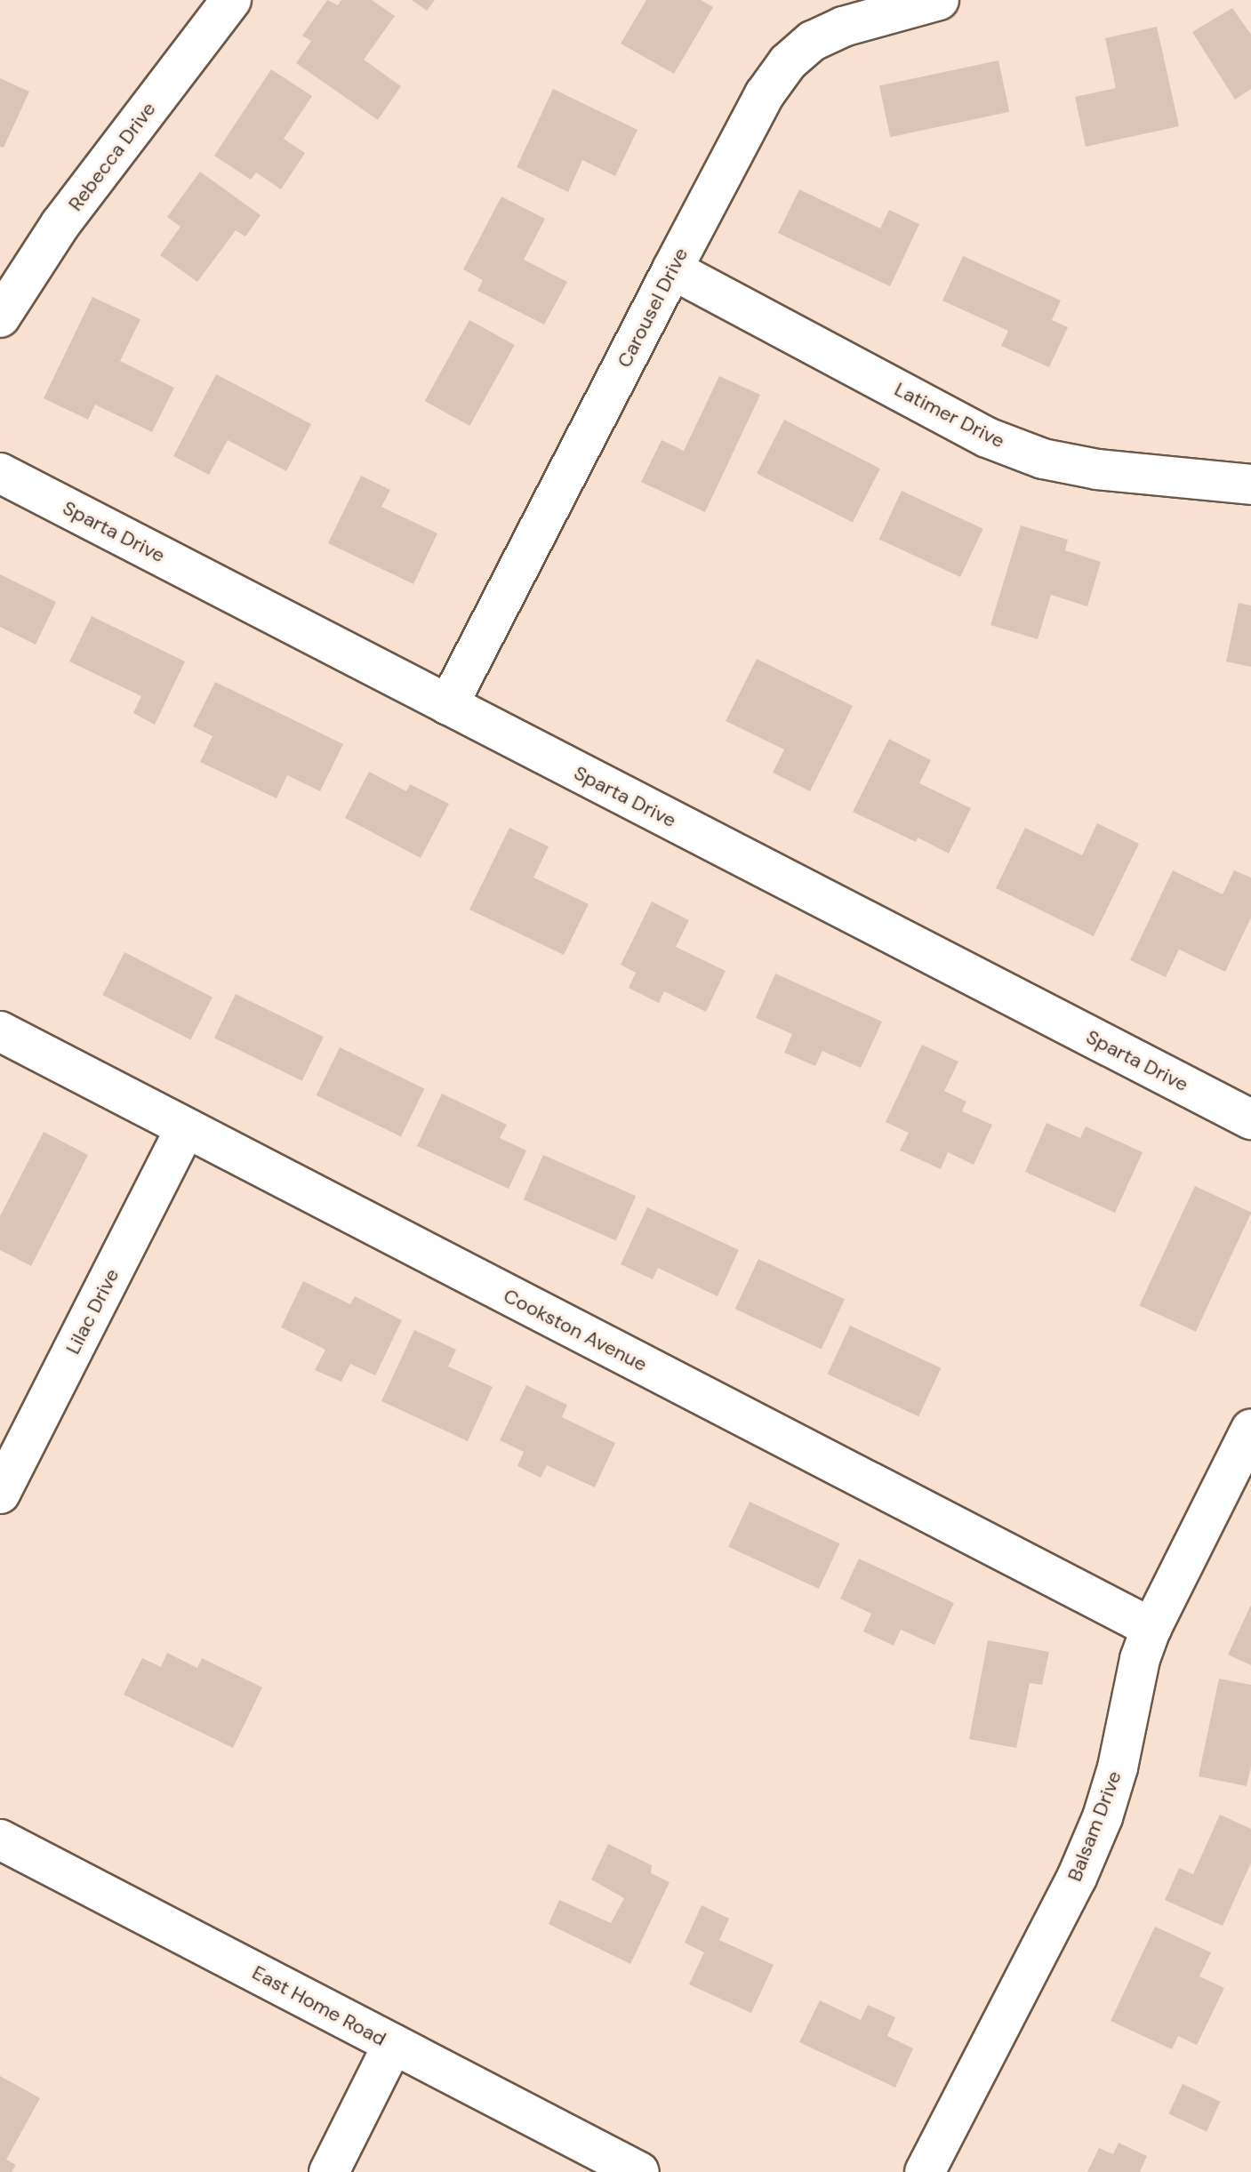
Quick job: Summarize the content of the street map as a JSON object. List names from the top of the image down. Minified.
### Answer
{"streets":{"street":["Rebecca Drive","Carousel Drive","Latimer Drive","Sparta Drive","Lilac Drive","Cookston Avenue","Balsam Drive","East Home Road"]},"crossings":[["Carousel Drive","Latimer Drive"],["Carousel Drive","Sparta Drive"],["Lilac Drive","Cookston Avenue"],["Cookston Avenue","Balsam Drive"]]}
